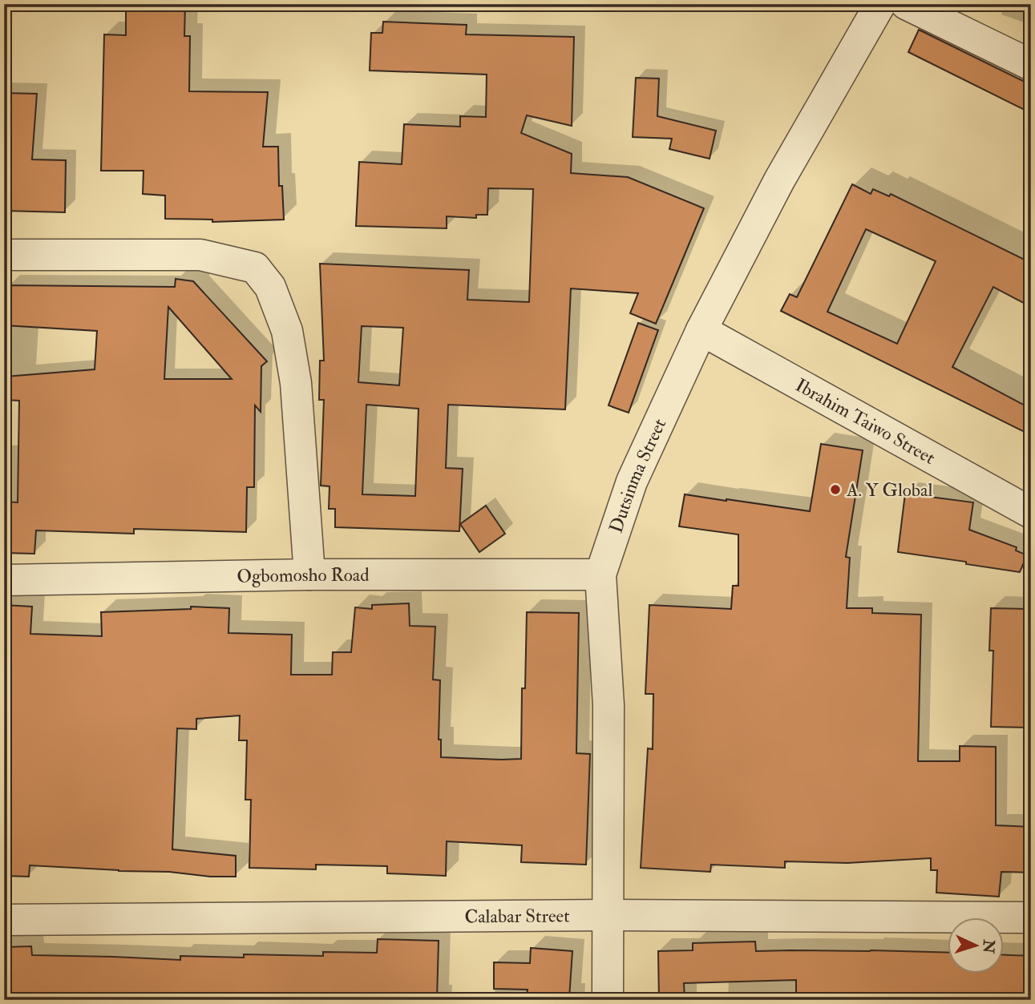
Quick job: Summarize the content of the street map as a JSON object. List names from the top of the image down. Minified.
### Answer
{"streets":{"street":["Ibrahim Taiwo Street","Dutsinma Street","Ogbomosho Road","Calabar Street"]},"crossings":[["Ibrahim Taiwo Street","Dutsinma Street"],["Dutsinma Street","Ogbomosho Road"],["Dutsinma Street","Calabar Street"]],"places":["A. Y Global"],"north":"right"}
